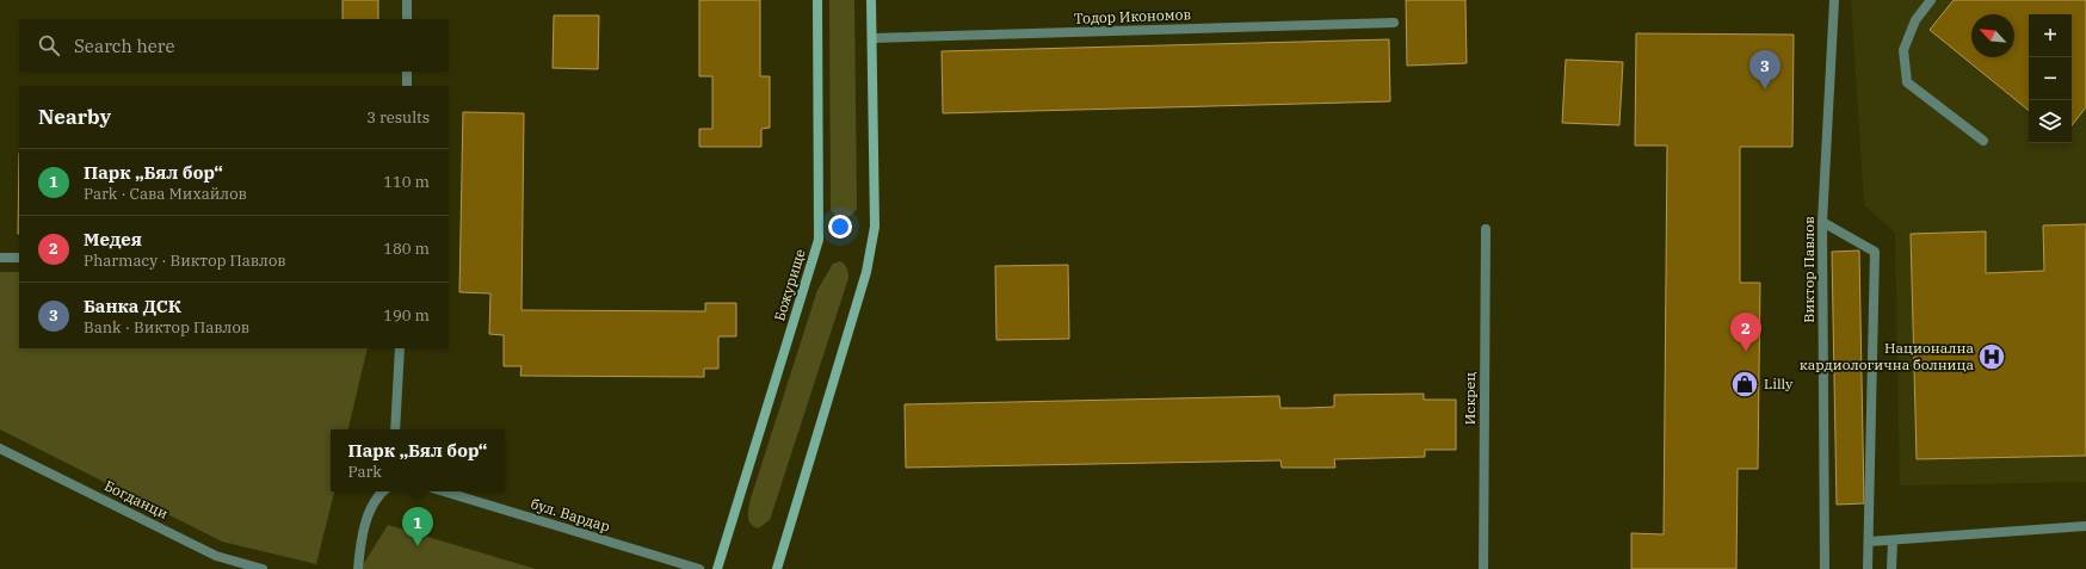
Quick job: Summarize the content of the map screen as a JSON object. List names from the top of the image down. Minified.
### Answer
{"streets":{"street":["Тодор Икономов","Виктор Павлов","Божурище","Искрец","Богданци","бул. Вардар"]},"places":{"hospital":["Национална кардиологична болница"],"shop":["Lilly"]},"north":"top left","page":{"map_buttons":["+","−"],"search":"Search here","pins":["3","2","1"],"heading":["Nearby","3 results"],"list":[{"mark":"1","name":"Парк „Бял бор“","note":"Park · Сава Михайлов","value":"110 m"},{"mark":"2","name":"Медея","note":"Pharmacy · Виктор Павлов","value":"180 m"},{"mark":"3","name":"Банка ДСК","note":"Bank · Виктор Павлов","value":"190 m"}],"popup":["Парк „Бял бор“","Park"]}}
